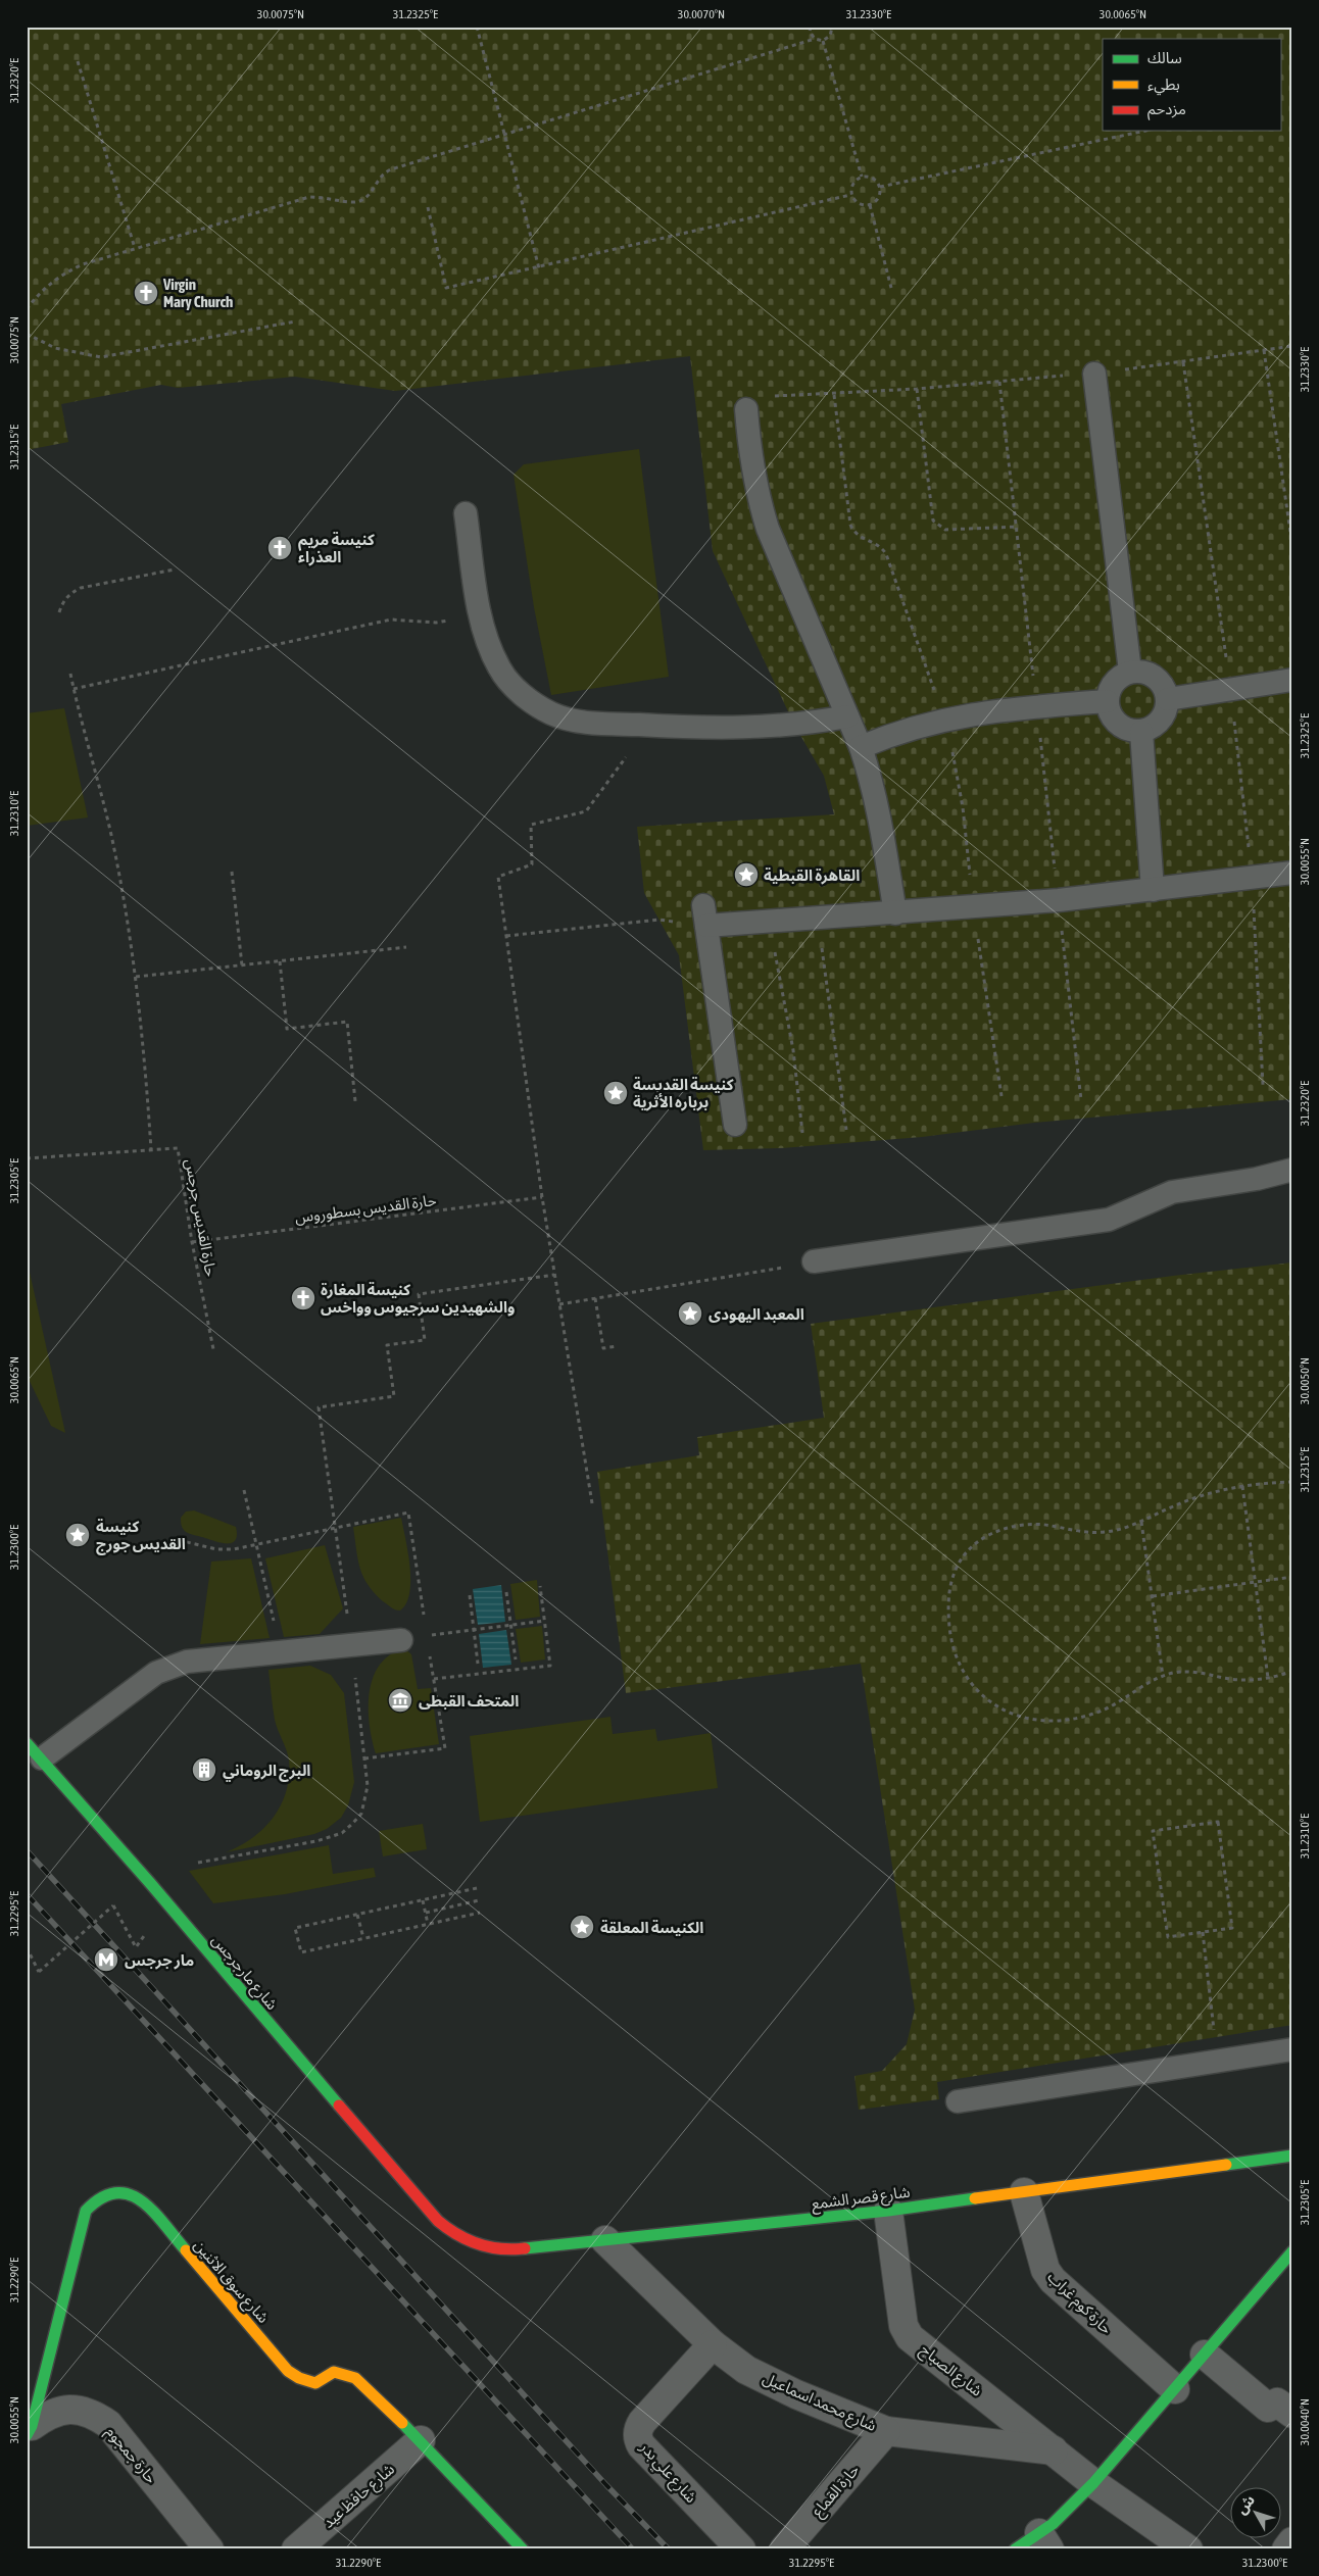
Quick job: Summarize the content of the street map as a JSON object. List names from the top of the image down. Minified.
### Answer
{"streets":{"street":["شارع مارجرجس","شارع قصر الشمع","شارع سوق الاثنين","حارة كوم غراب","شارع الصباح","شارع محمد اسماعيل","حارة جمجوم","شارع علي بدر","حارة القماع","شارع حافظ عيد"],"path":["حارة القديس بسطوروس","حارة القديس جرجس"]},"crossings":[["حارة القديس بسطوروس","حارة القديس جرجس"],["شارع مارجرجس","شارع قصر الشمع"],["شارع قصر الشمع","حارة كوم غراب"],["شارع قصر الشمع","شارع الصباح"],["شارع قصر الشمع","شارع محمد اسماعيل"],["شارع سوق الاثنين","حارة جمجوم"],["شارع سوق الاثنين","شارع حافظ عيد"],["شارع الصباح","شارع محمد اسماعيل"],["شارع محمد اسماعيل","شارع علي بدر"],["شارع محمد اسماعيل","حارة القماع"]],"places":{"church":["Virgin Mary Church","كنيسة مريم العذراء","كنيسة المغارة والشهيدين سرجيوس وواخس"],"place":["القاهرة القبطية","كنيسة القديسة برباره الأثرية","المعبد اليهودى","كنيسة القديس جورج","الكنيسة المعلقة"],"museum":["المتحف القبطى"],"building":["البرج الروماني"],"metro station":["مار جرجس"]},"legend":["سالك","بطيء","مزدحم"],"north":"top left","coordinates":["30.0075°N","31.2325°E","30.0070°N","31.2330°E","30.0065°N","31.2320°E","31.2315°E","31.2310°E","30.0055°N","31.2305°E","30.0050°N","31.2300°E","31.2295°E","31.2290°E","30.0040°N"]}
